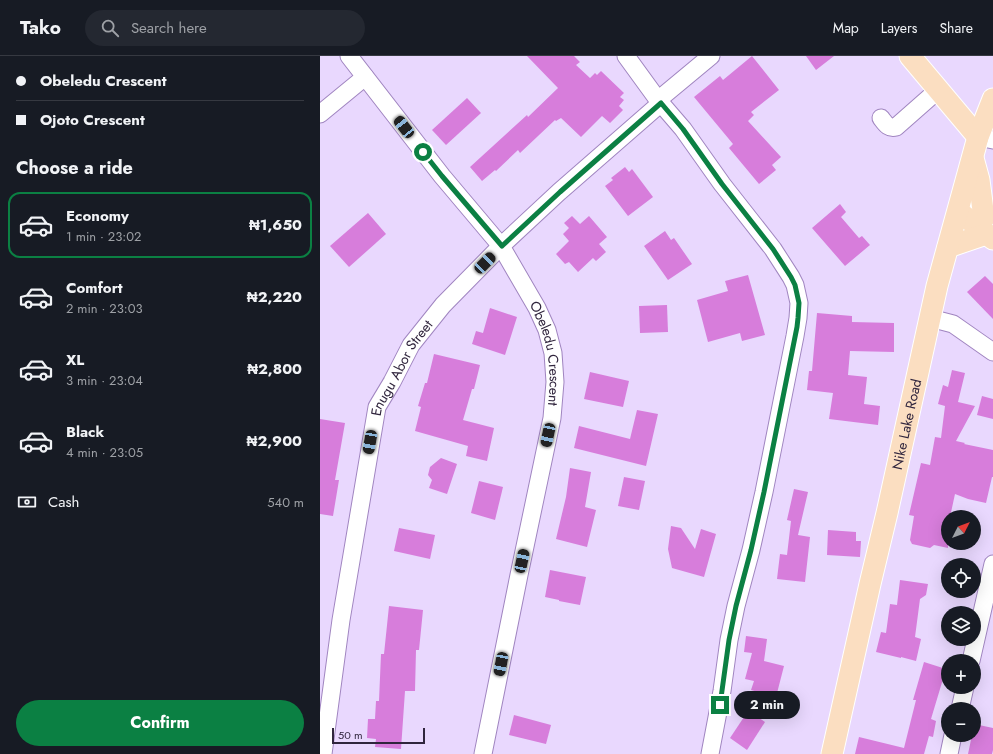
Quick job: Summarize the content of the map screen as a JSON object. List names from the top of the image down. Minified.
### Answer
{"streets":{"main road":["Nike Lake Road"],"street":["Obeledu Crescent","Enugu Abor Street"]},"crossings":[["Obeledu Crescent","Enugu Abor Street"]],"scale_bar":"50 m","north":"top right","page":{"header":"Tako","search":"Search here","nav":["Map","Layers","Share"],"banner":["Obeledu Crescent","Ojoto Crescent"],"heading":"Choose a ride","list":[{"name":"Economy","note":"1 min · 23:02","value":"₦1,650"},{"name":"Comfort","note":"2 min · 23:03","value":"₦2,220"},{"name":"XL","note":"3 min · 23:04","value":"₦2,800"},{"name":"Black","note":"4 min · 23:05","value":"₦2,900"}],"pay":["Cash","540 m"],"map_buttons":["+","−"],"bubble":"2 min","buttons":"Confirm","scale":"50 m"}}
